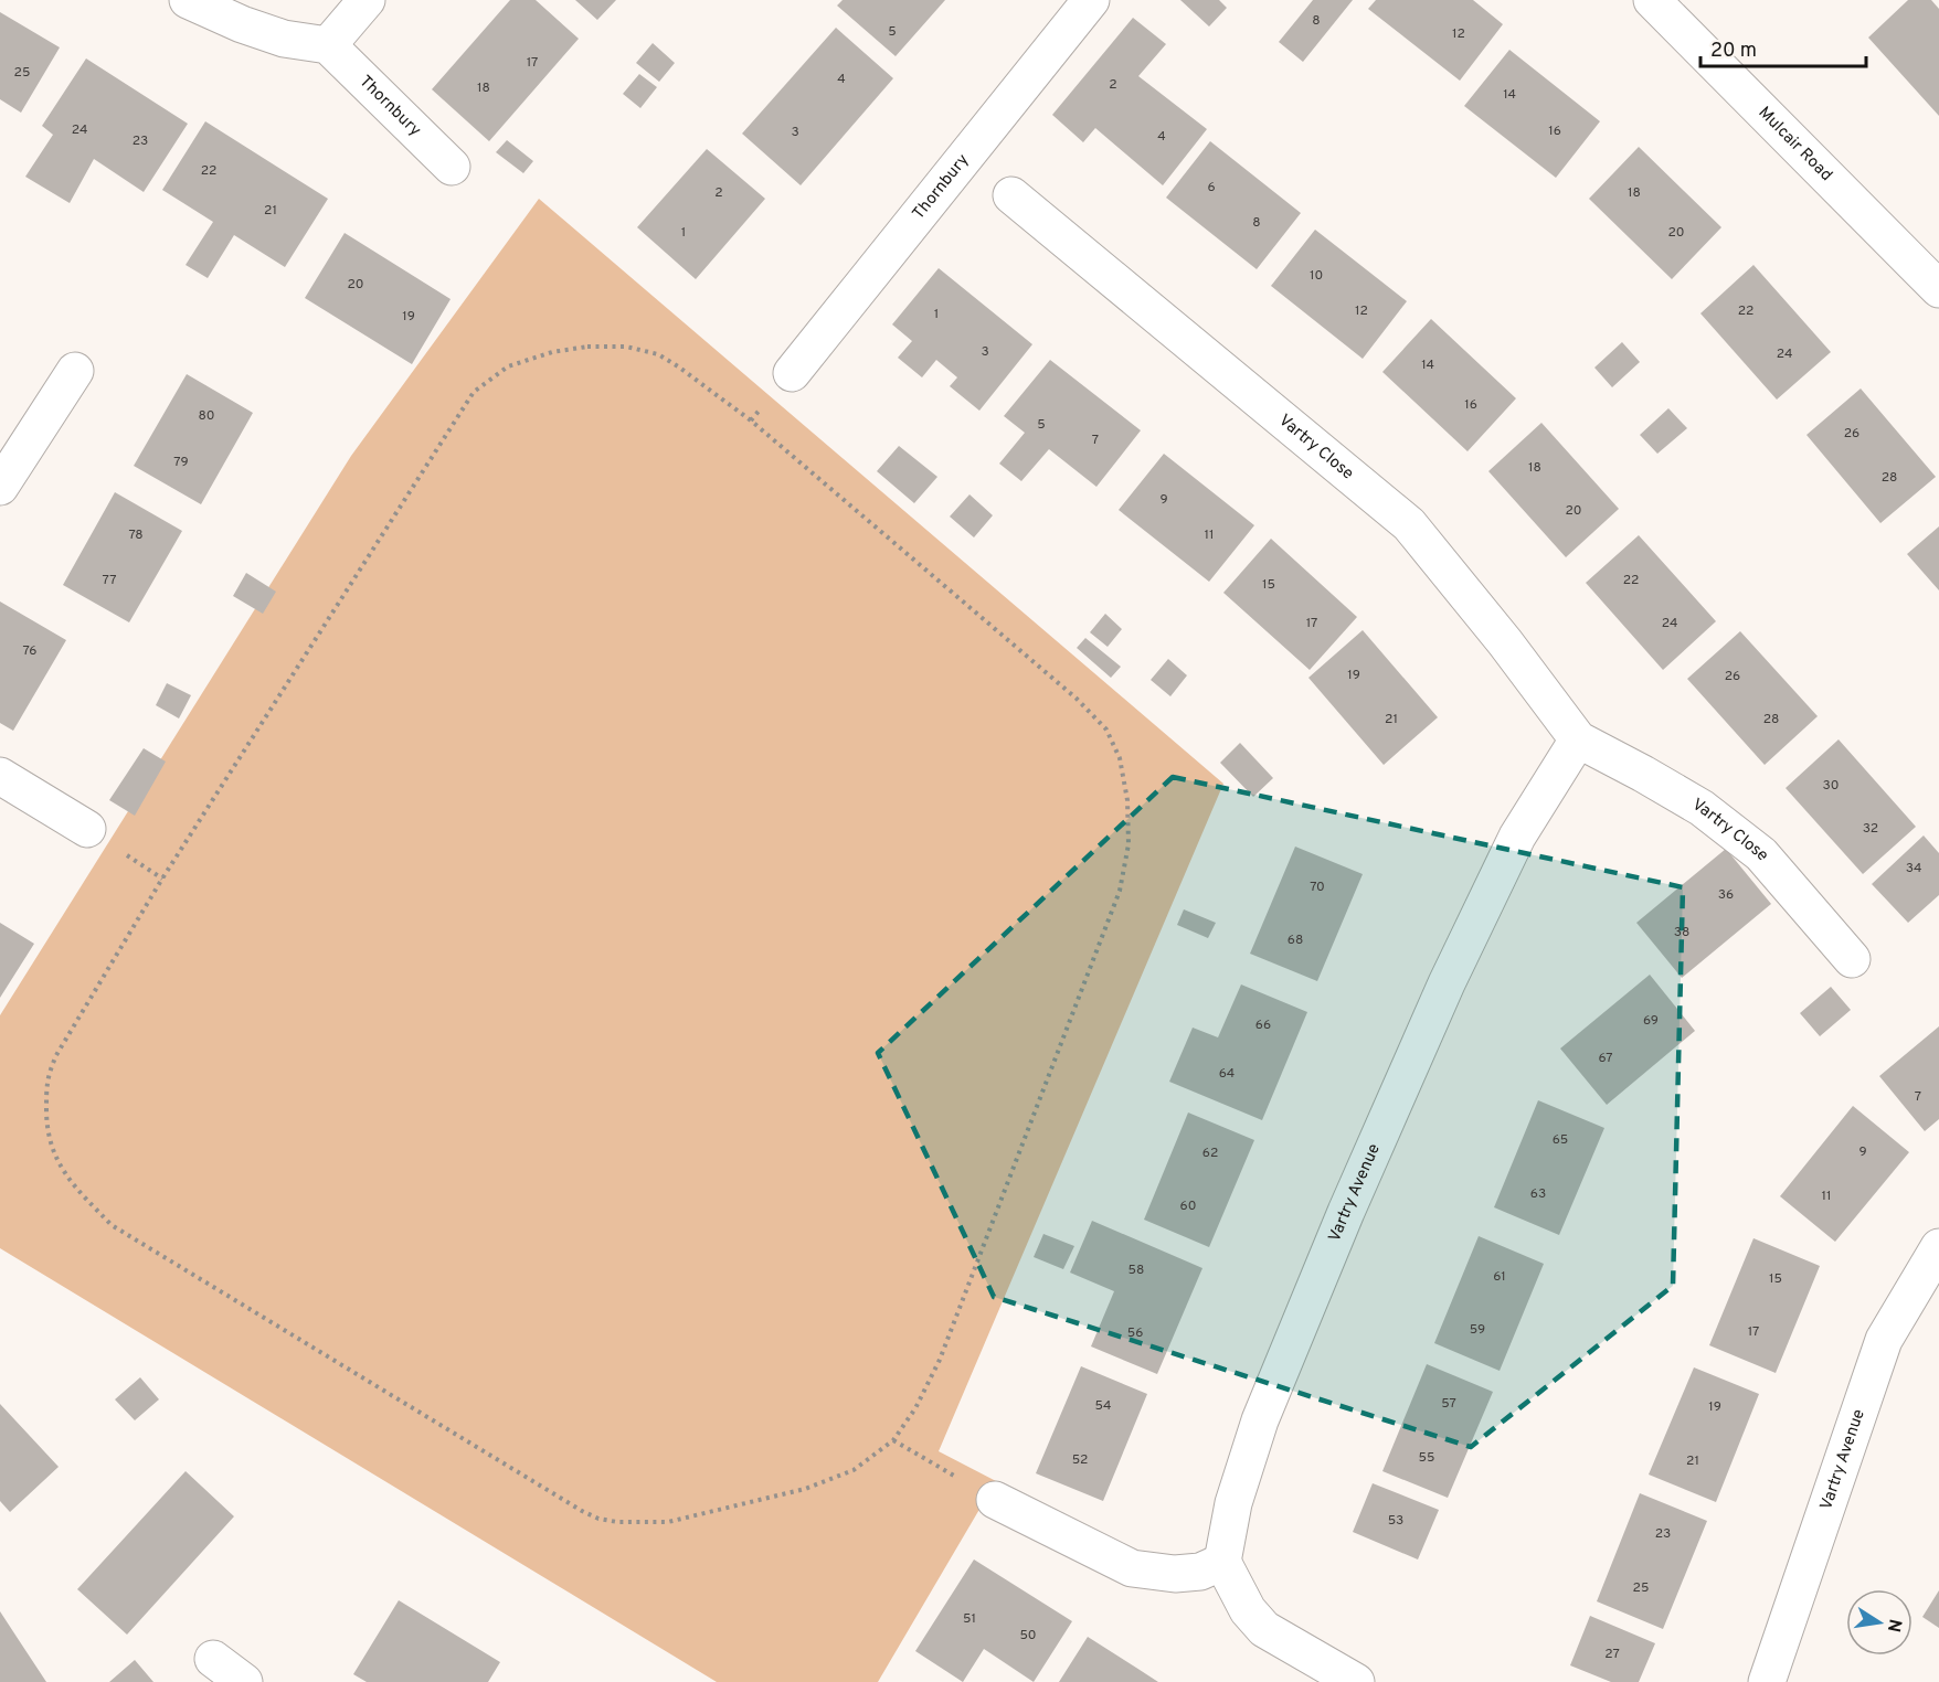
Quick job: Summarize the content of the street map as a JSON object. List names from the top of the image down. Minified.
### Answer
{"streets":{"street":["Thornbury","Mulcair Road","Vartry Close","Vartry Avenue"]},"crossings":[["Vartry Close","Vartry Avenue"]],"house_numbers":["8","5","12","17","25","4","2","18","14","24","16","3","4","23","22","6","2","18","21","8","1","20","10","20","12","22","1","19","3","24","14","16","80","5","26","7","79","18","28","9","20","78","11","77","22","15","17","24","76","19","26","21","28","30","32","34","70","36","38","68","69","66","67","64","7","65","9","62","63","11","60","58","61","15","59","17","56","57","54","19","55","52","21","53","23","25","51","50","27"],"scale_bar":"20 m","north":"right"}
